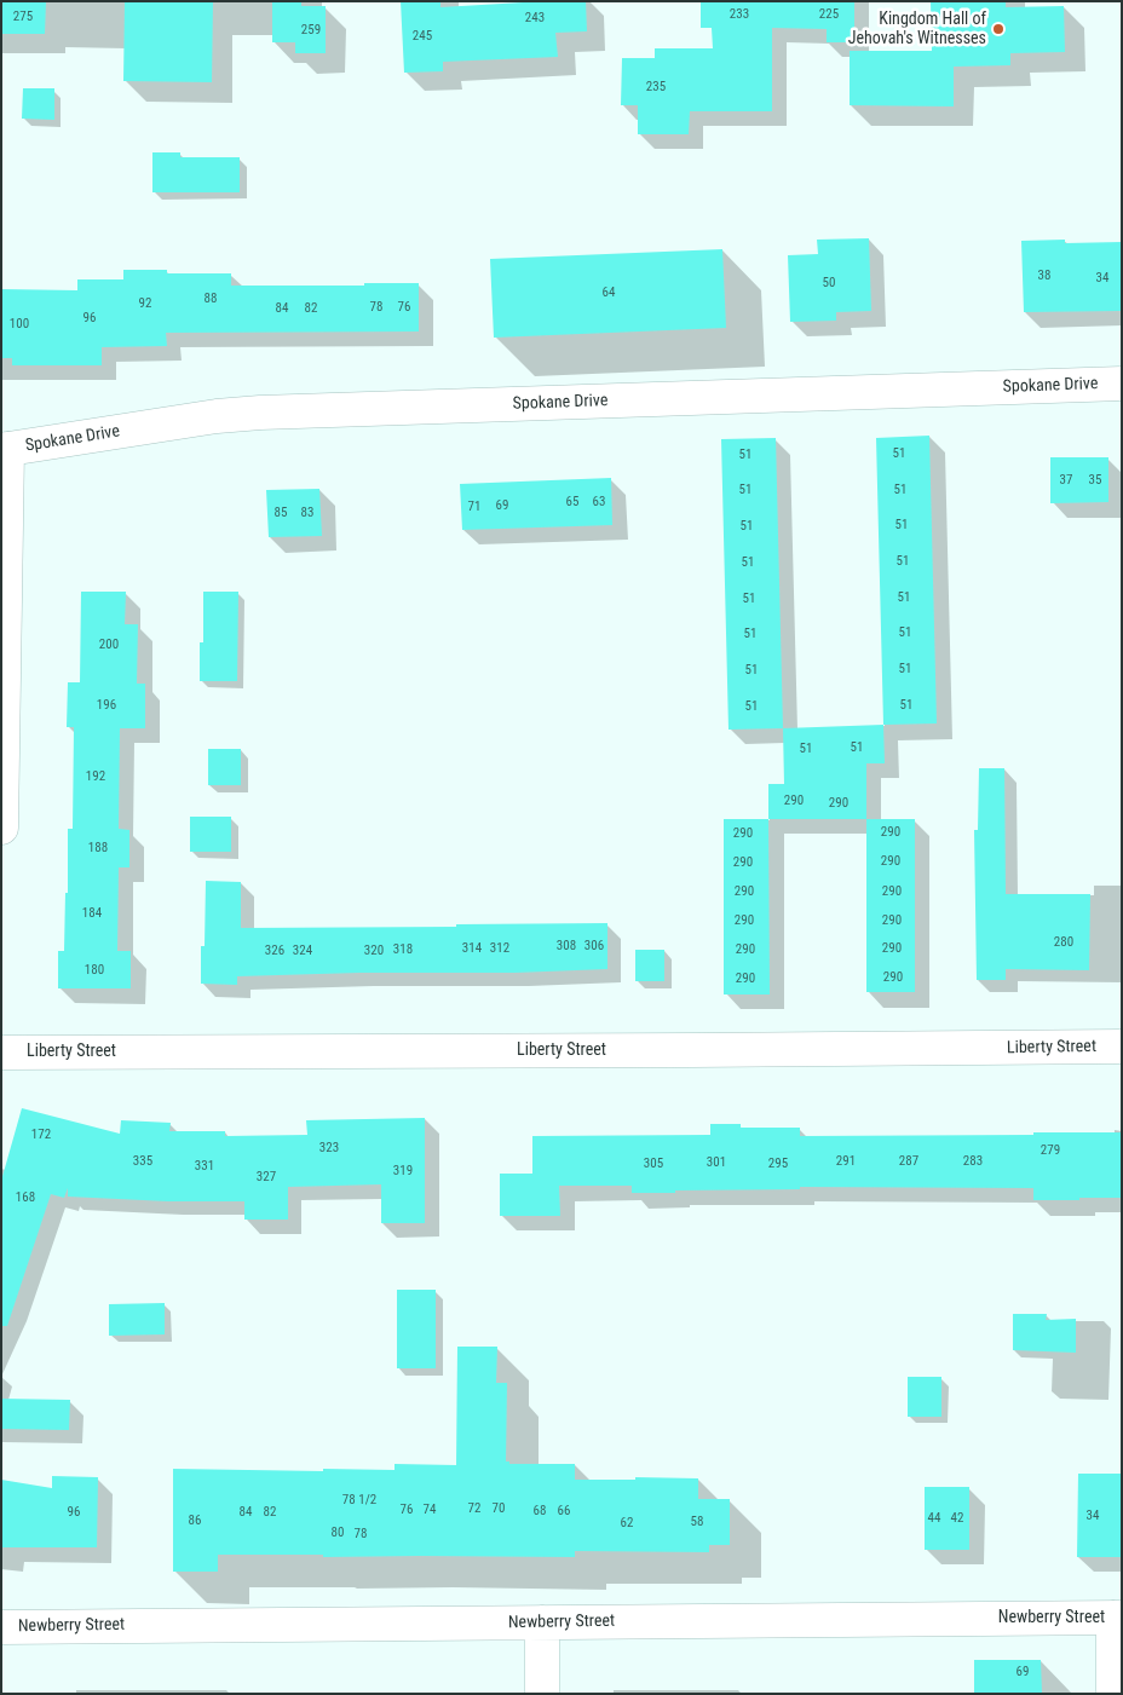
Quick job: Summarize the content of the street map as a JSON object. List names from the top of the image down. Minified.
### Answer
{"streets":{"street":["Spokane Drive","Liberty Street","Newberry Street"]},"places":["Kingdom Hall of Jehovah's Witnesses"],"house_numbers":["233","225","275","243","259","245","235","38","34","50","64","88","92","78","76","84","82","96","100","51","51","37","35","51","51","65","63","69","71","85","83","51","51","51","51","51","51","51","51","200","51","51","196","51","51","51","51","192","290","290","290","290","188","290","290","290","290","184","290","290","280","308","306","314","312","290","318","290","326","324","320","180","290","290","172","323","279","335","291","287","283","301","305","295","331","319","327","168","78 1/2","72","70","76","74","68","66","96","84","82","34","44","42","86","58","62","80","78","69"]}
